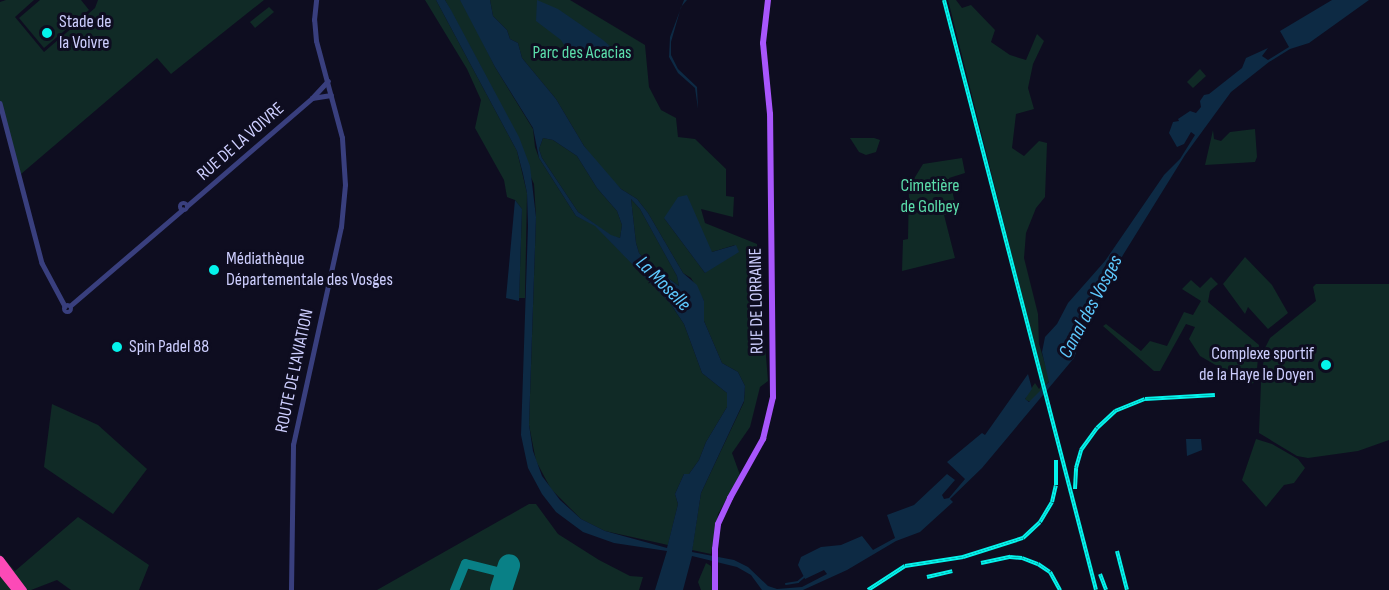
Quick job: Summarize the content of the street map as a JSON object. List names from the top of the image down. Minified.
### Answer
{"streets":{"main road":["RUE DE LORRAINE"],"street":["RUE DE LA VOIVRE","ROUTE DE L'AVIATION"]},"crossings":[["RUE DE LA VOIVRE","ROUTE DE L'AVIATION"]],"water":["La Moselle","Canal des Vosges"],"parks":["Parc des Acacias","Cimetière de Golbey"],"places":["Stade de la Voivre","Médiathèque Départementale des Vosges","Spin Padel 88","Complexe sportif de la Haye le Doyen"]}
